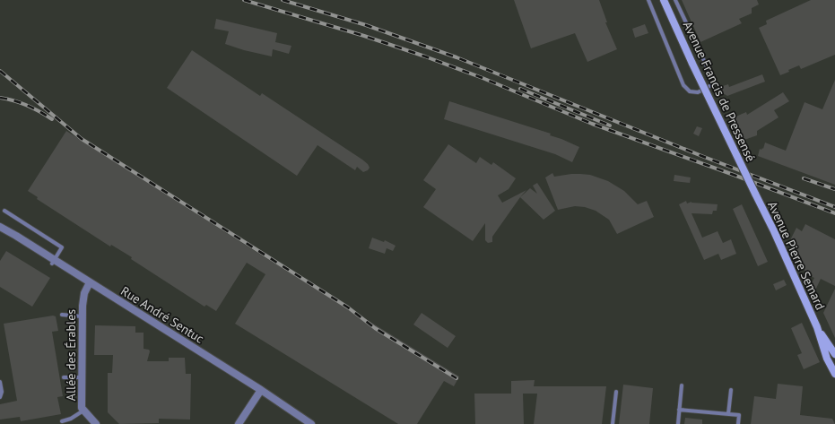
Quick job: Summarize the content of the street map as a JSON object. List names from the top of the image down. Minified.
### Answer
{"streets":{"street":["Avenue Francis de Pressensé","Avenue Pierre Semard","Rue André Sentuc","Allée des Érables"]},"crossings":[["Avenue Francis de Pressensé","Avenue Pierre Semard"],["Rue André Sentuc","Allée des Érables"]]}
